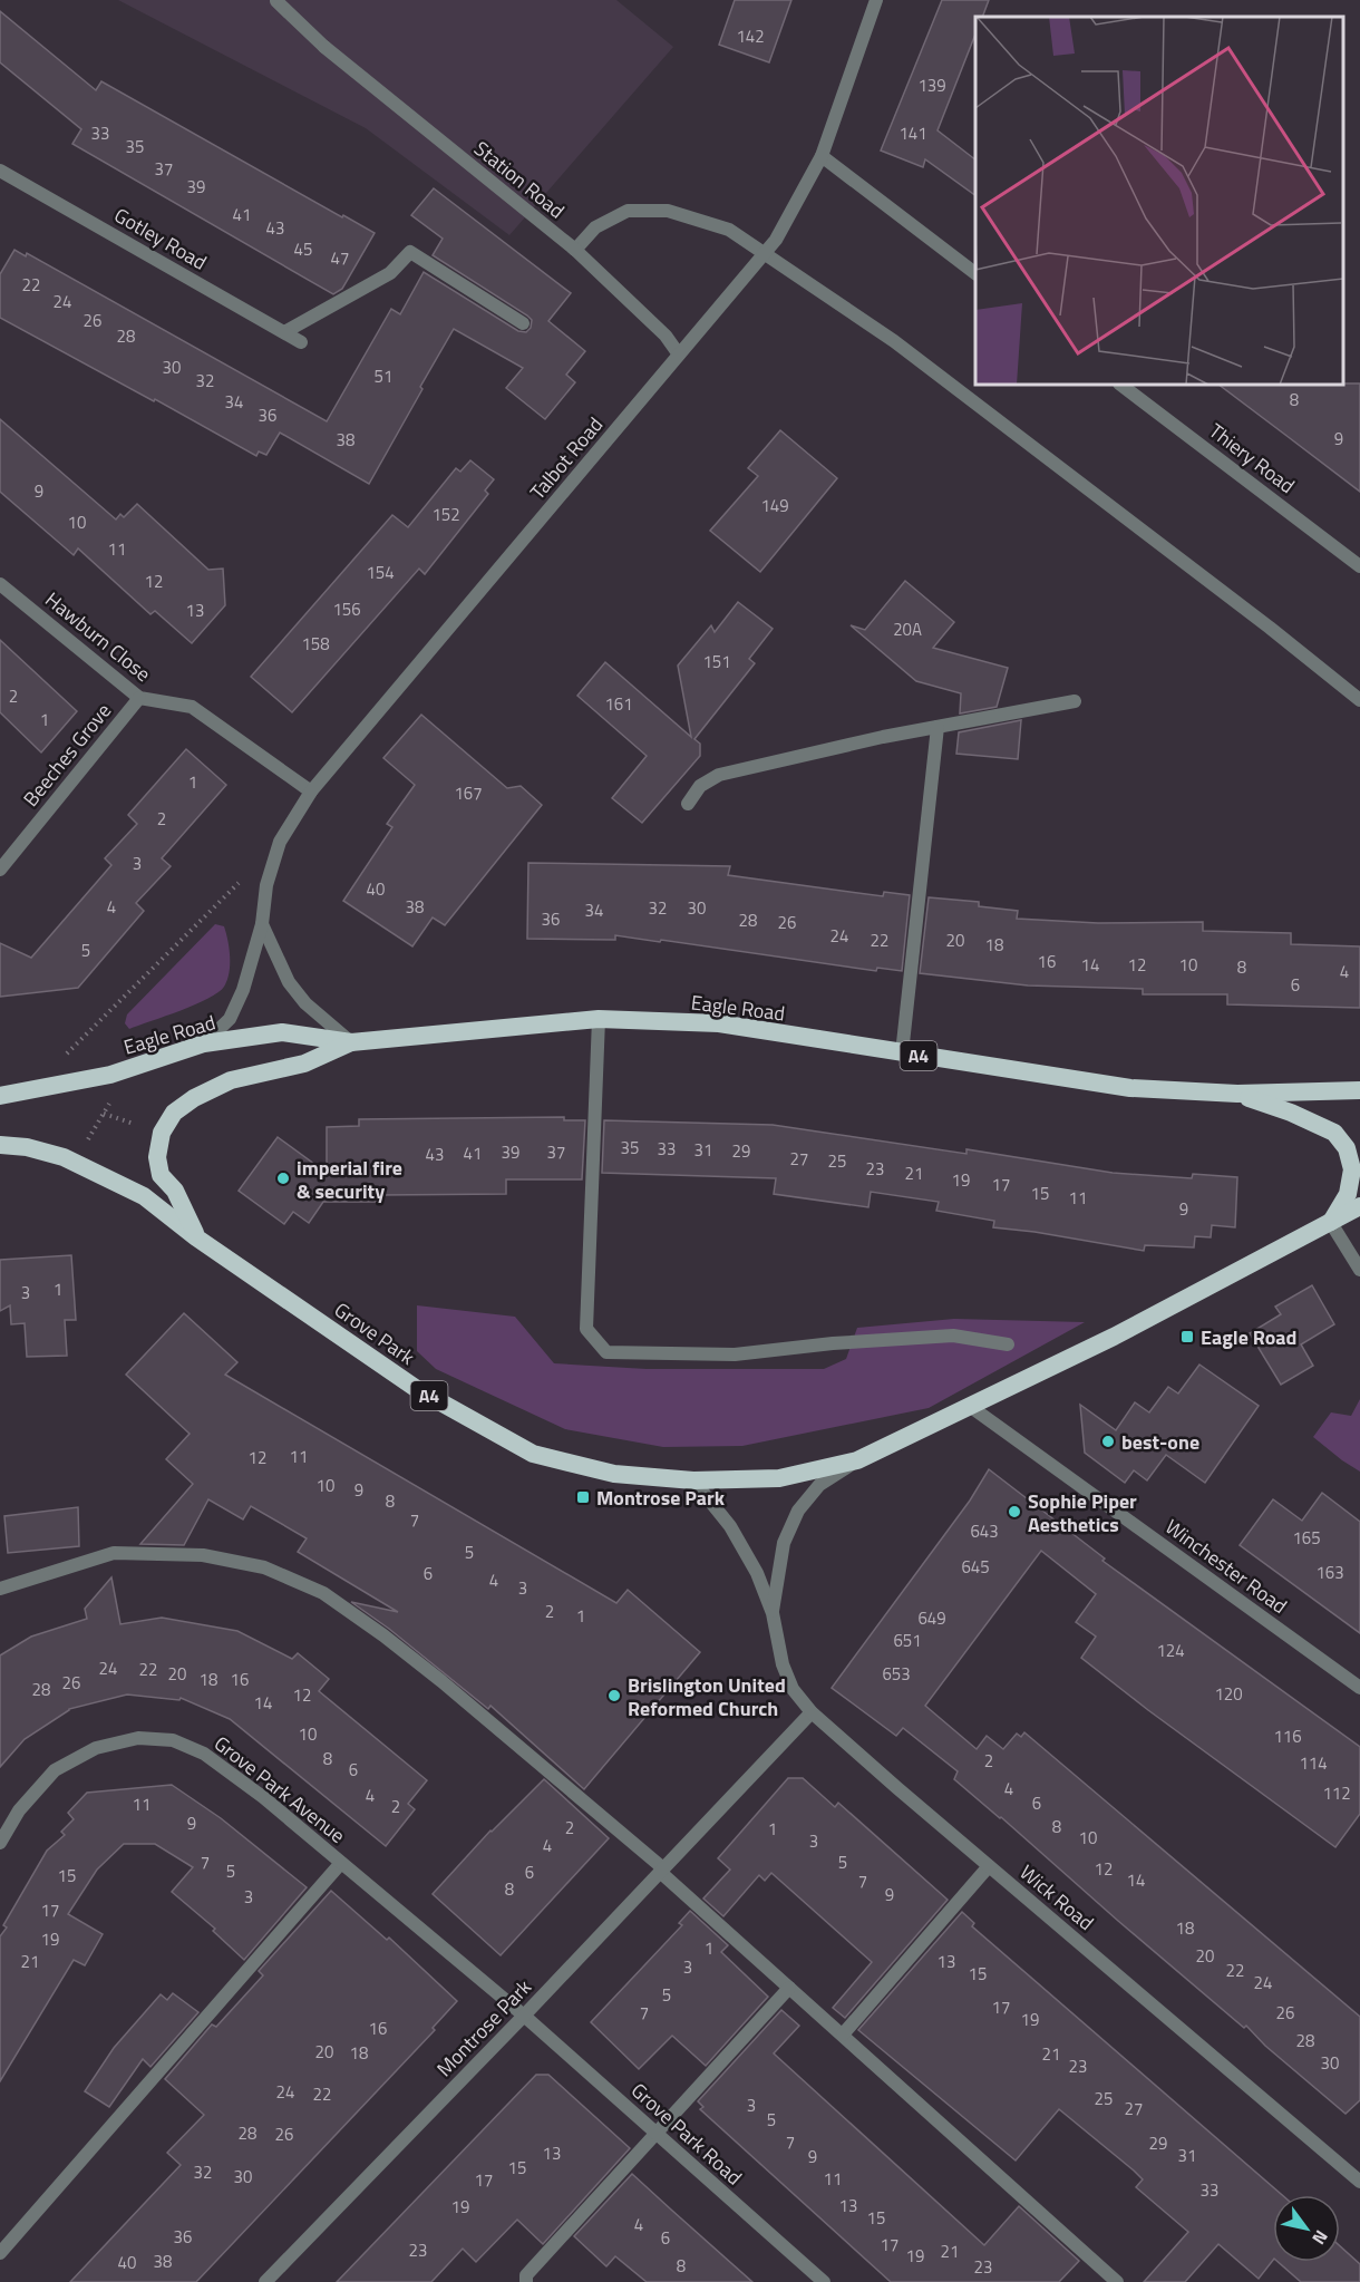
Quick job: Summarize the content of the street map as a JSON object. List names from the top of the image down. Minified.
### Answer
{"streets":{"highway":["Eagle Road","A4","Grove Park"],"street":["Station Road","Gotley Road","Talbot Road","Thiery Road","Hawburn Close","Beeches Grove","Winchester Road","Grove Park Avenue","Wick Road","Montrose Park","Grove Park Road"]},"crossings":[["Station Road","Talbot Road"],["Talbot Road","Hawburn Close"],["Talbot Road","Eagle Road"],["Hawburn Close","Beeches Grove"],["Eagle Road","A4"],["Eagle Road","Grove Park"],["A4","Grove Park"],["A4","Winchester Road"],["A4","Wick Road"],["Grove Park","Wick Road"],["Grove Park Avenue","Montrose Park"],["Grove Park Avenue","Grove Park Road"],["Wick Road","Montrose Park"],["Montrose Park","Grove Park Road"]],"places":{"other":["imperial fire & security","best-one","Sophie Piper Aesthetics","Brislington United Reformed Church"],"transit":["Eagle Road","Montrose Park"]},"house_numbers":["142","139","33","141","35","37","39","41","43","45","47","22","24","26","28","30","51","32","8","34","36","9","38","9","149","152","10","11","154","12","156","13","20A","158","151","2","161","1","1","167","2","3","40","4","38","32","30","34","36","28","26","24","22","20","18","5","16","14","12","10","8","4","6","35","33","31","29","39","37","41","43","27","25","23","21","19","17","15","11","9","1","3","11","12","10","9","8","7","643","165","5","645","163","6","4","3","2","1","649","651","124","24","22","20","653","18","16","26","28","120","12","14","10","116","8","2","114","6","4","112","4","6","11","2","9","8","2","1","10","3","4","7","5","12","5","6","15","14","7","8","9","3","17","18","19","1","20","21","13","3","22","15","24","5","17","7","26","19","16","28","20","18","21","30","23","24","22","25","3","27","5","28","26","7","29","13","31","9","15","32","30","11","17","33","13","19","15","4","36","6","17","23","21","19","38","40","8","23"],"north":"bottom right"}
